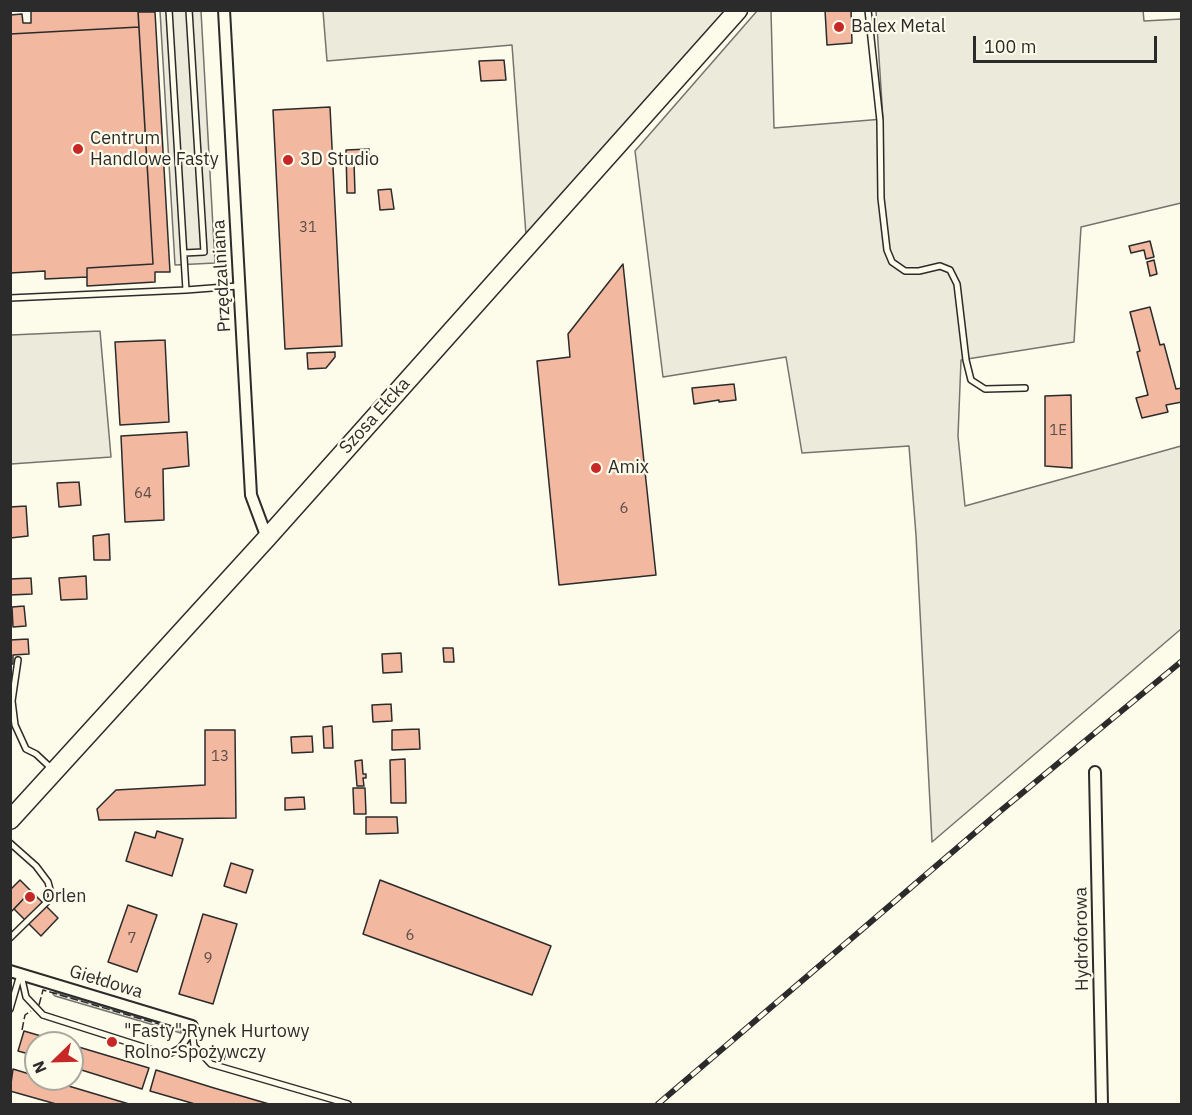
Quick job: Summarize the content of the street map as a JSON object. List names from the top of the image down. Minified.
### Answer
{"streets":{"main road":["Szosa Ełcka"],"street":["Przędzalniana","Hydroforowa","Giełdowa"]},"crossings":[["Przędzalniana","Szosa Ełcka"]],"places":["Balex Metal","Centrum Handlowe Fasty","3D Studio","Amix","Orlen","\"Fasty\" Rynek Hurtowy Rolno-Spożywczy"],"house_numbers":["31","1E","64","6","13","6","7","9"],"scale_bar":"100 m","north":"bottom left"}
